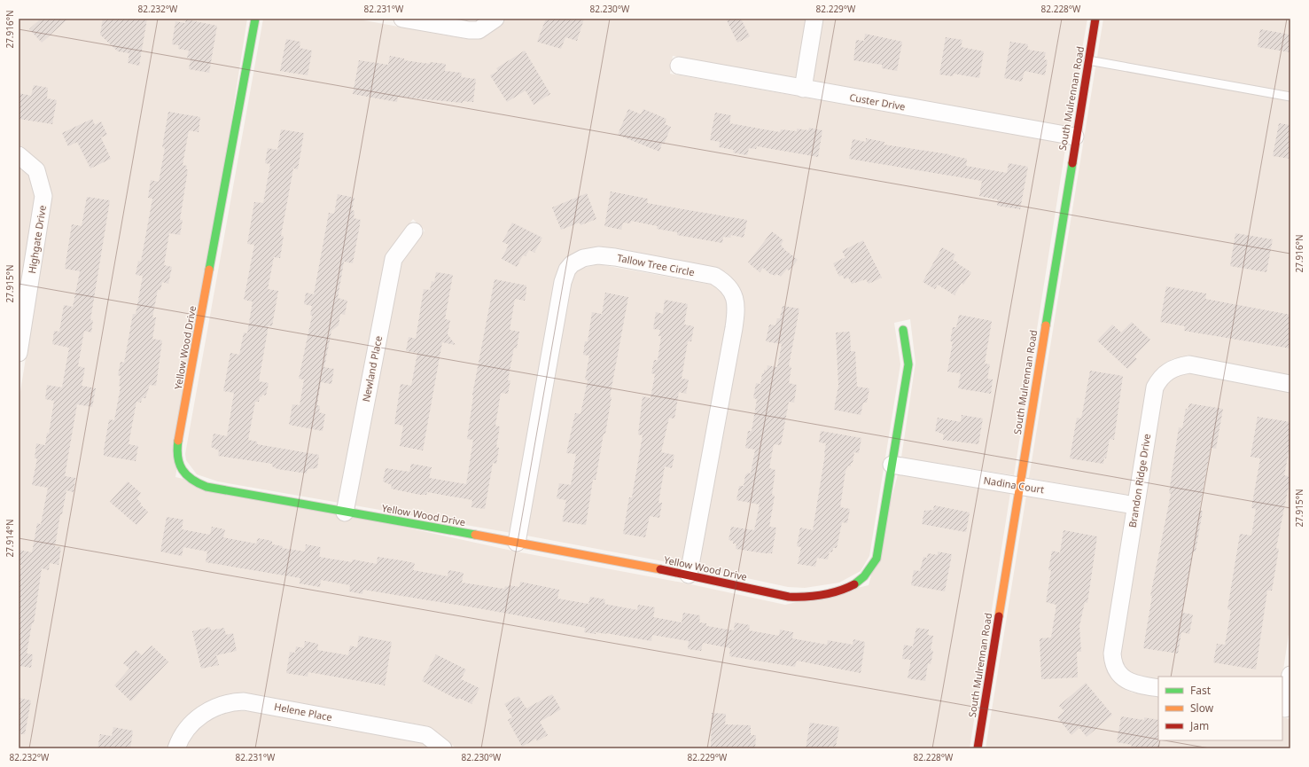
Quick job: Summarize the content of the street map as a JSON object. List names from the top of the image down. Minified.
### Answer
{"streets":{"street":["South Mulrennan Road","Custer Drive","Highgate Drive","Tallow Tree Circle","Yellow Wood Drive","Newland Place","Brandon Ridge Drive","Nadina Court","Helene Place"]},"crossings":[["South Mulrennan Road","Custer Drive"],["South Mulrennan Road","Nadina Court"],["Tallow Tree Circle","Yellow Wood Drive"],["Yellow Wood Drive","Newland Place"],["Yellow Wood Drive","Nadina Court"],["Brandon Ridge Drive","Nadina Court"]],"legend":["Fast","Slow","Jam"],"coordinates":["82.232°W","82.231°W","82.230°W","82.229°W","82.228°W","27.916°N","27.915°N","27.914°N"]}
